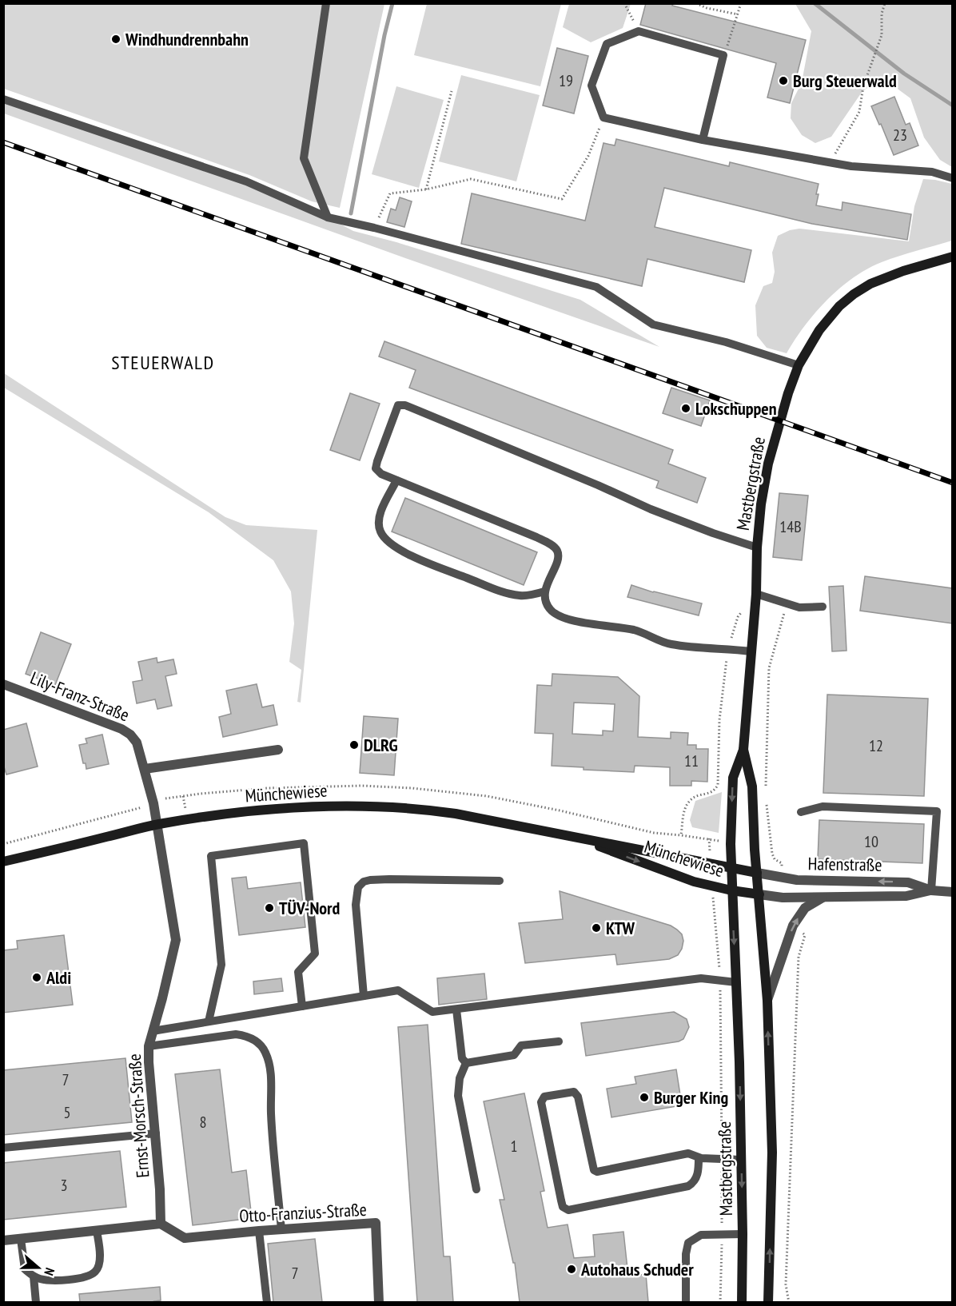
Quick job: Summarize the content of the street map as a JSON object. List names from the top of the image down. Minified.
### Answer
{"streets":{"main road":["Mastbergstraße","Münchewiese"],"street":["Lily-Franz-Straße","Hafenstraße","Ernst-Morsch-Straße","Otto-Franzius-Straße"]},"crossings":[["Mastbergstraße","Münchewiese"],["Mastbergstraße","Hafenstraße"],["Lily-Franz-Straße","Münchewiese"],["Lily-Franz-Straße","Ernst-Morsch-Straße"],["Münchewiese","Ernst-Morsch-Straße"],["Ernst-Morsch-Straße","Otto-Franzius-Straße"]],"districts":["STEUERWALD"],"places":["Windhundrennbahn","Burg Steuerwald","Lokschuppen","DLRG","TÜV-Nord","KTW","Aldi","Burger King","Autohaus Schuder"],"house_numbers":["19","23","14B","12","11","10","7","5","8","1","3","7"],"north":"right"}
